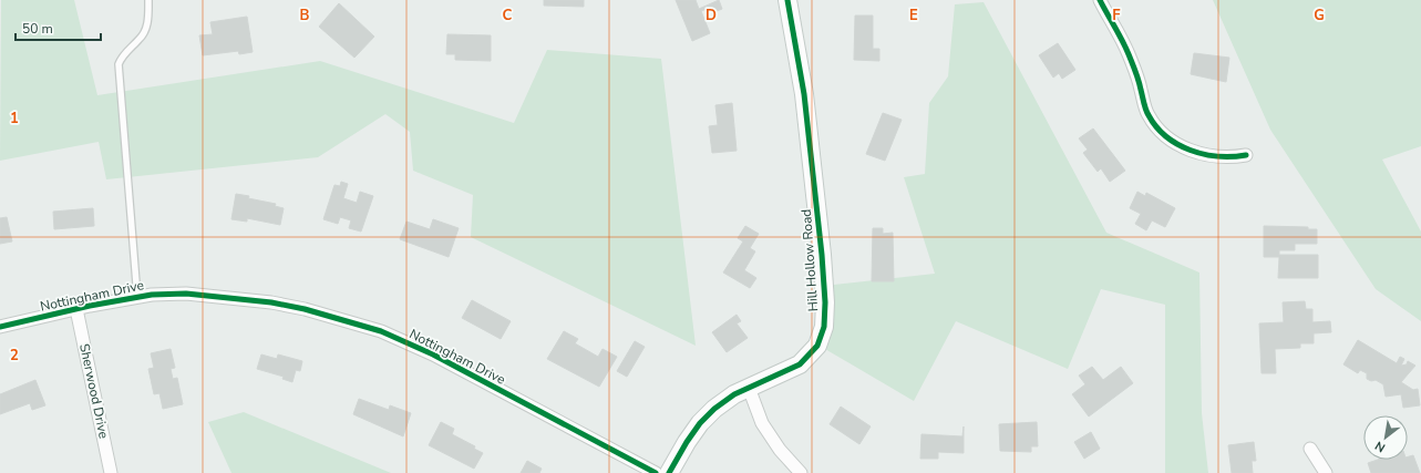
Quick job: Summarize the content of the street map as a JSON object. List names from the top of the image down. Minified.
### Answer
{"streets":{"street":["Hill Hollow Road","Nottingham Drive","Sherwood Drive"]},"crossings":[["Nottingham Drive","Sherwood Drive"]],"scale_bar":"50 m","north":"bottom left","grid":{"columns":["B","C","D","E","F","G"],"rows":["1","2"]}}
